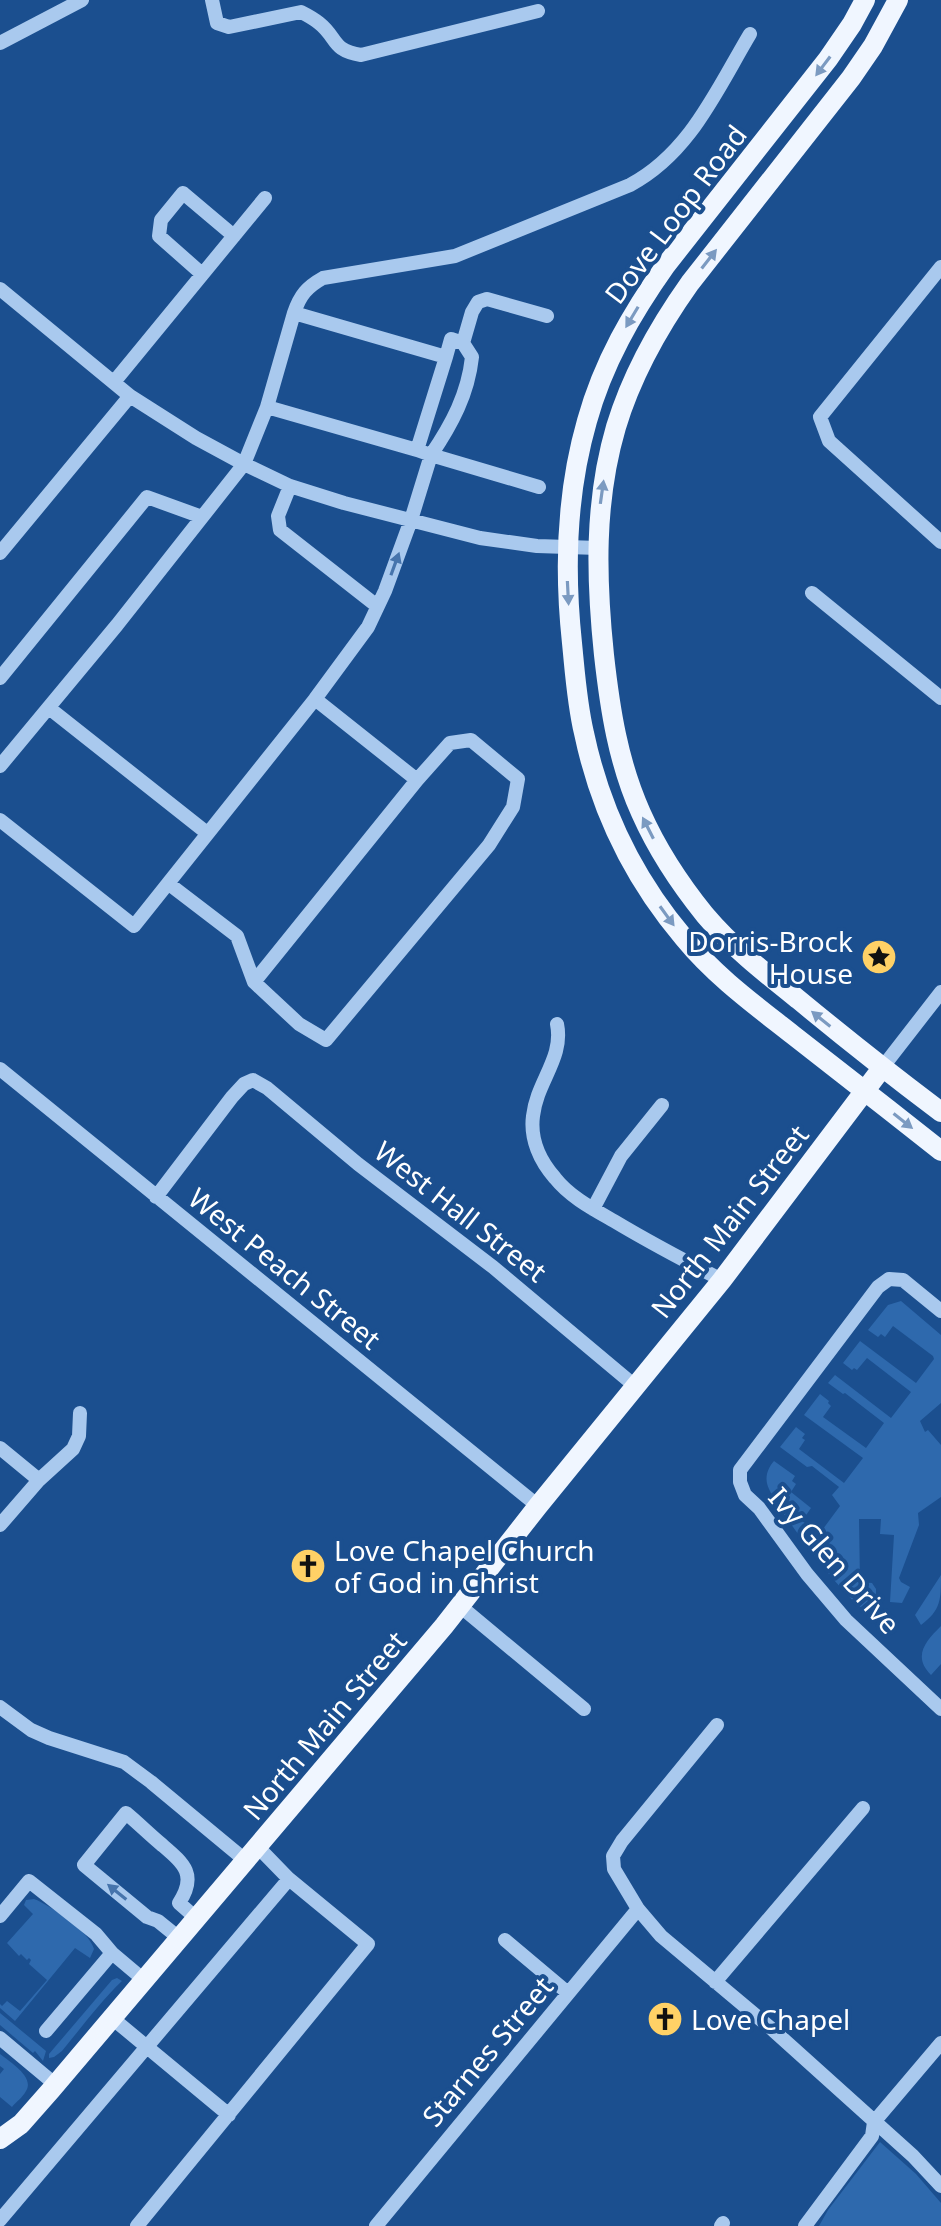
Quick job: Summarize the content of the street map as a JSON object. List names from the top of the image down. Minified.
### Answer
{"streets":{"main road":["Dove Loop Road","North Main Street"],"street":["West Hall Street","West Peach Street","Ivy Glen Drive","Starnes Street"]},"crossings":[["Dove Loop Road","North Main Street"],["West Hall Street","North Main Street"],["West Hall Street","West Peach Street"],["North Main Street","West Peach Street"]],"places":{"place":["Dorris-Brock House"],"church":["Love Chapel Church of God in Christ","Love Chapel"]}}
